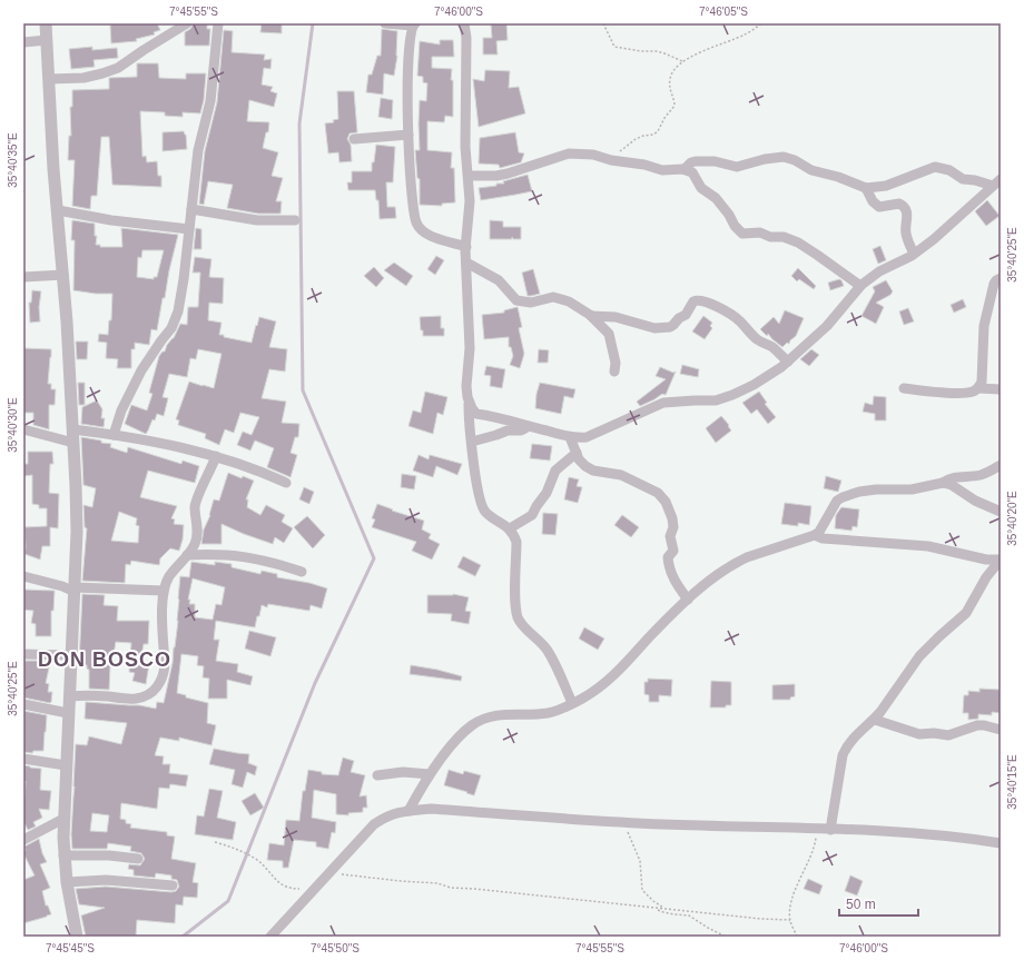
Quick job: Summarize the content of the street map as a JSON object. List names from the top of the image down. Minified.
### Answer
{"districts":["DON BOSCO"],"scale_bar":"50 m","coordinates":["7°45'55\"S","7°46'00\"S","7°46'05\"S","35°40'35\"E","35°40'25\"E","35°40'30\"E","35°40'20\"E","35°40'15\"E","7°45'45\"S","7°45'50\"S"]}
